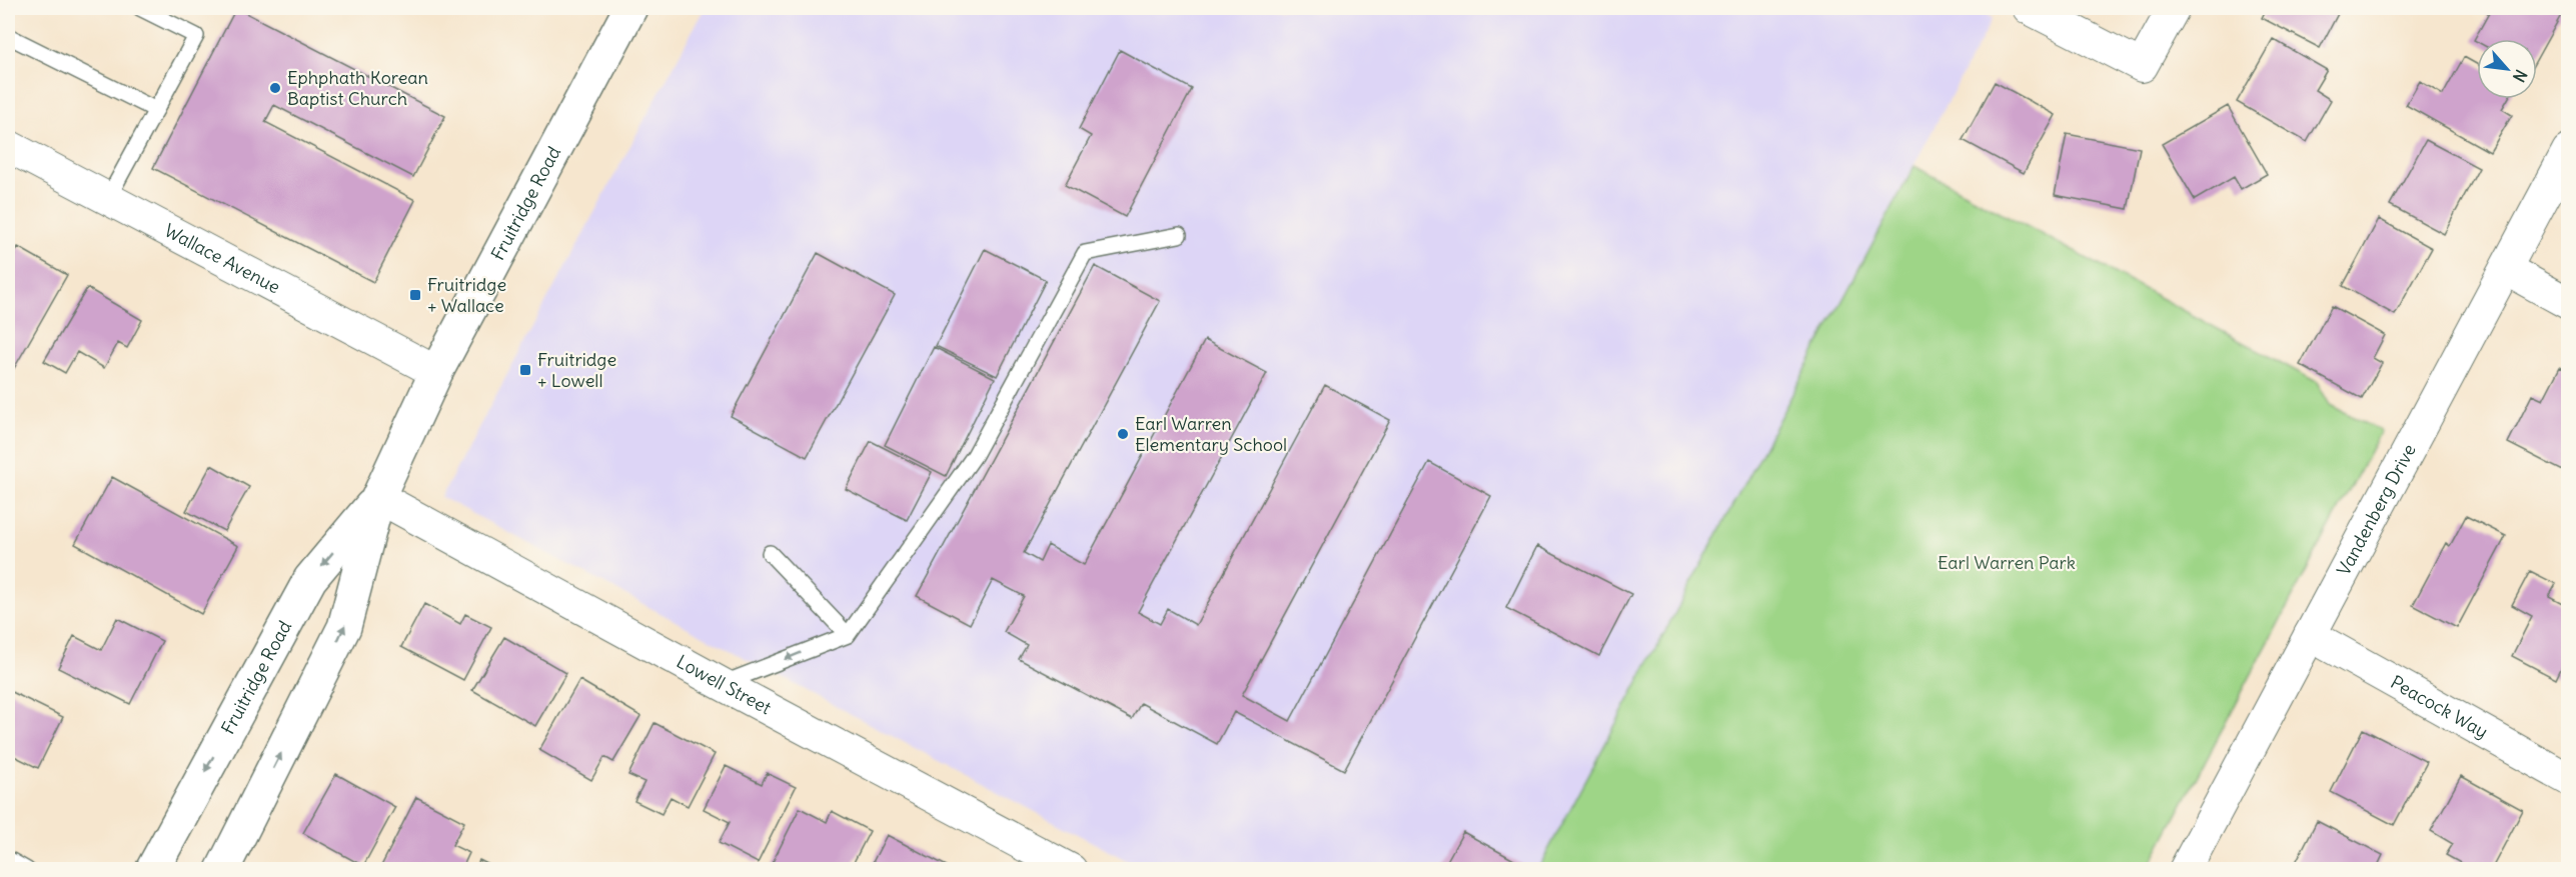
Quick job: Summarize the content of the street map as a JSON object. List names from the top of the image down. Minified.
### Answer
{"streets":{"main road":["Fruitridge Road"],"street":["Wallace Avenue","Vandenberg Drive","Lowell Street","Peacock Way"]},"crossings":[["Fruitridge Road","Wallace Avenue"],["Fruitridge Road","Lowell Street"],["Vandenberg Drive","Peacock Way"]],"parks":["Earl Warren Park"],"places":{"other":["Ephphath Korean Baptist Church","Earl Warren Elementary School"],"transit":["Fruitridge + Wallace","Fruitridge + Lowell"]},"north":"bottom right"}
